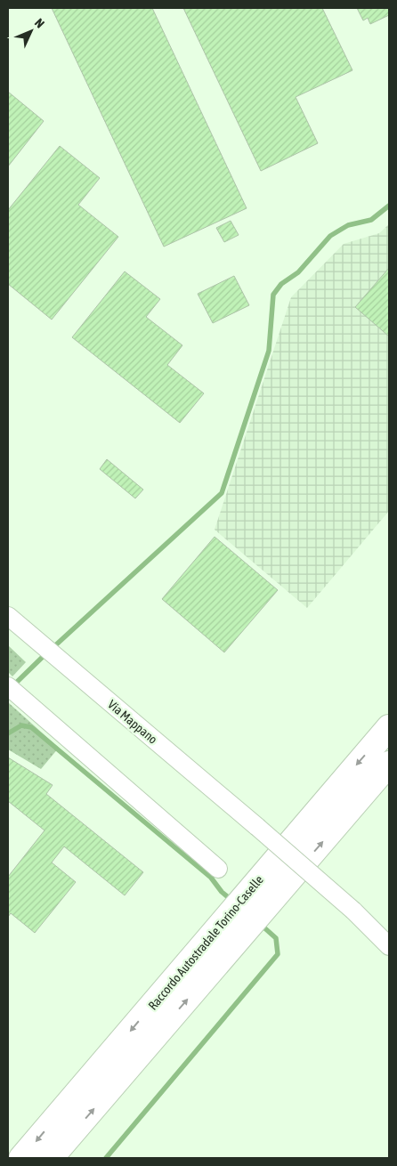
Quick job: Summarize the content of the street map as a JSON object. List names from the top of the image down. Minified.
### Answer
{"streets":{"highway":["Raccordo Autostradale Torino-Caselle"],"street":["Via Mappano"]},"north":"top right"}
